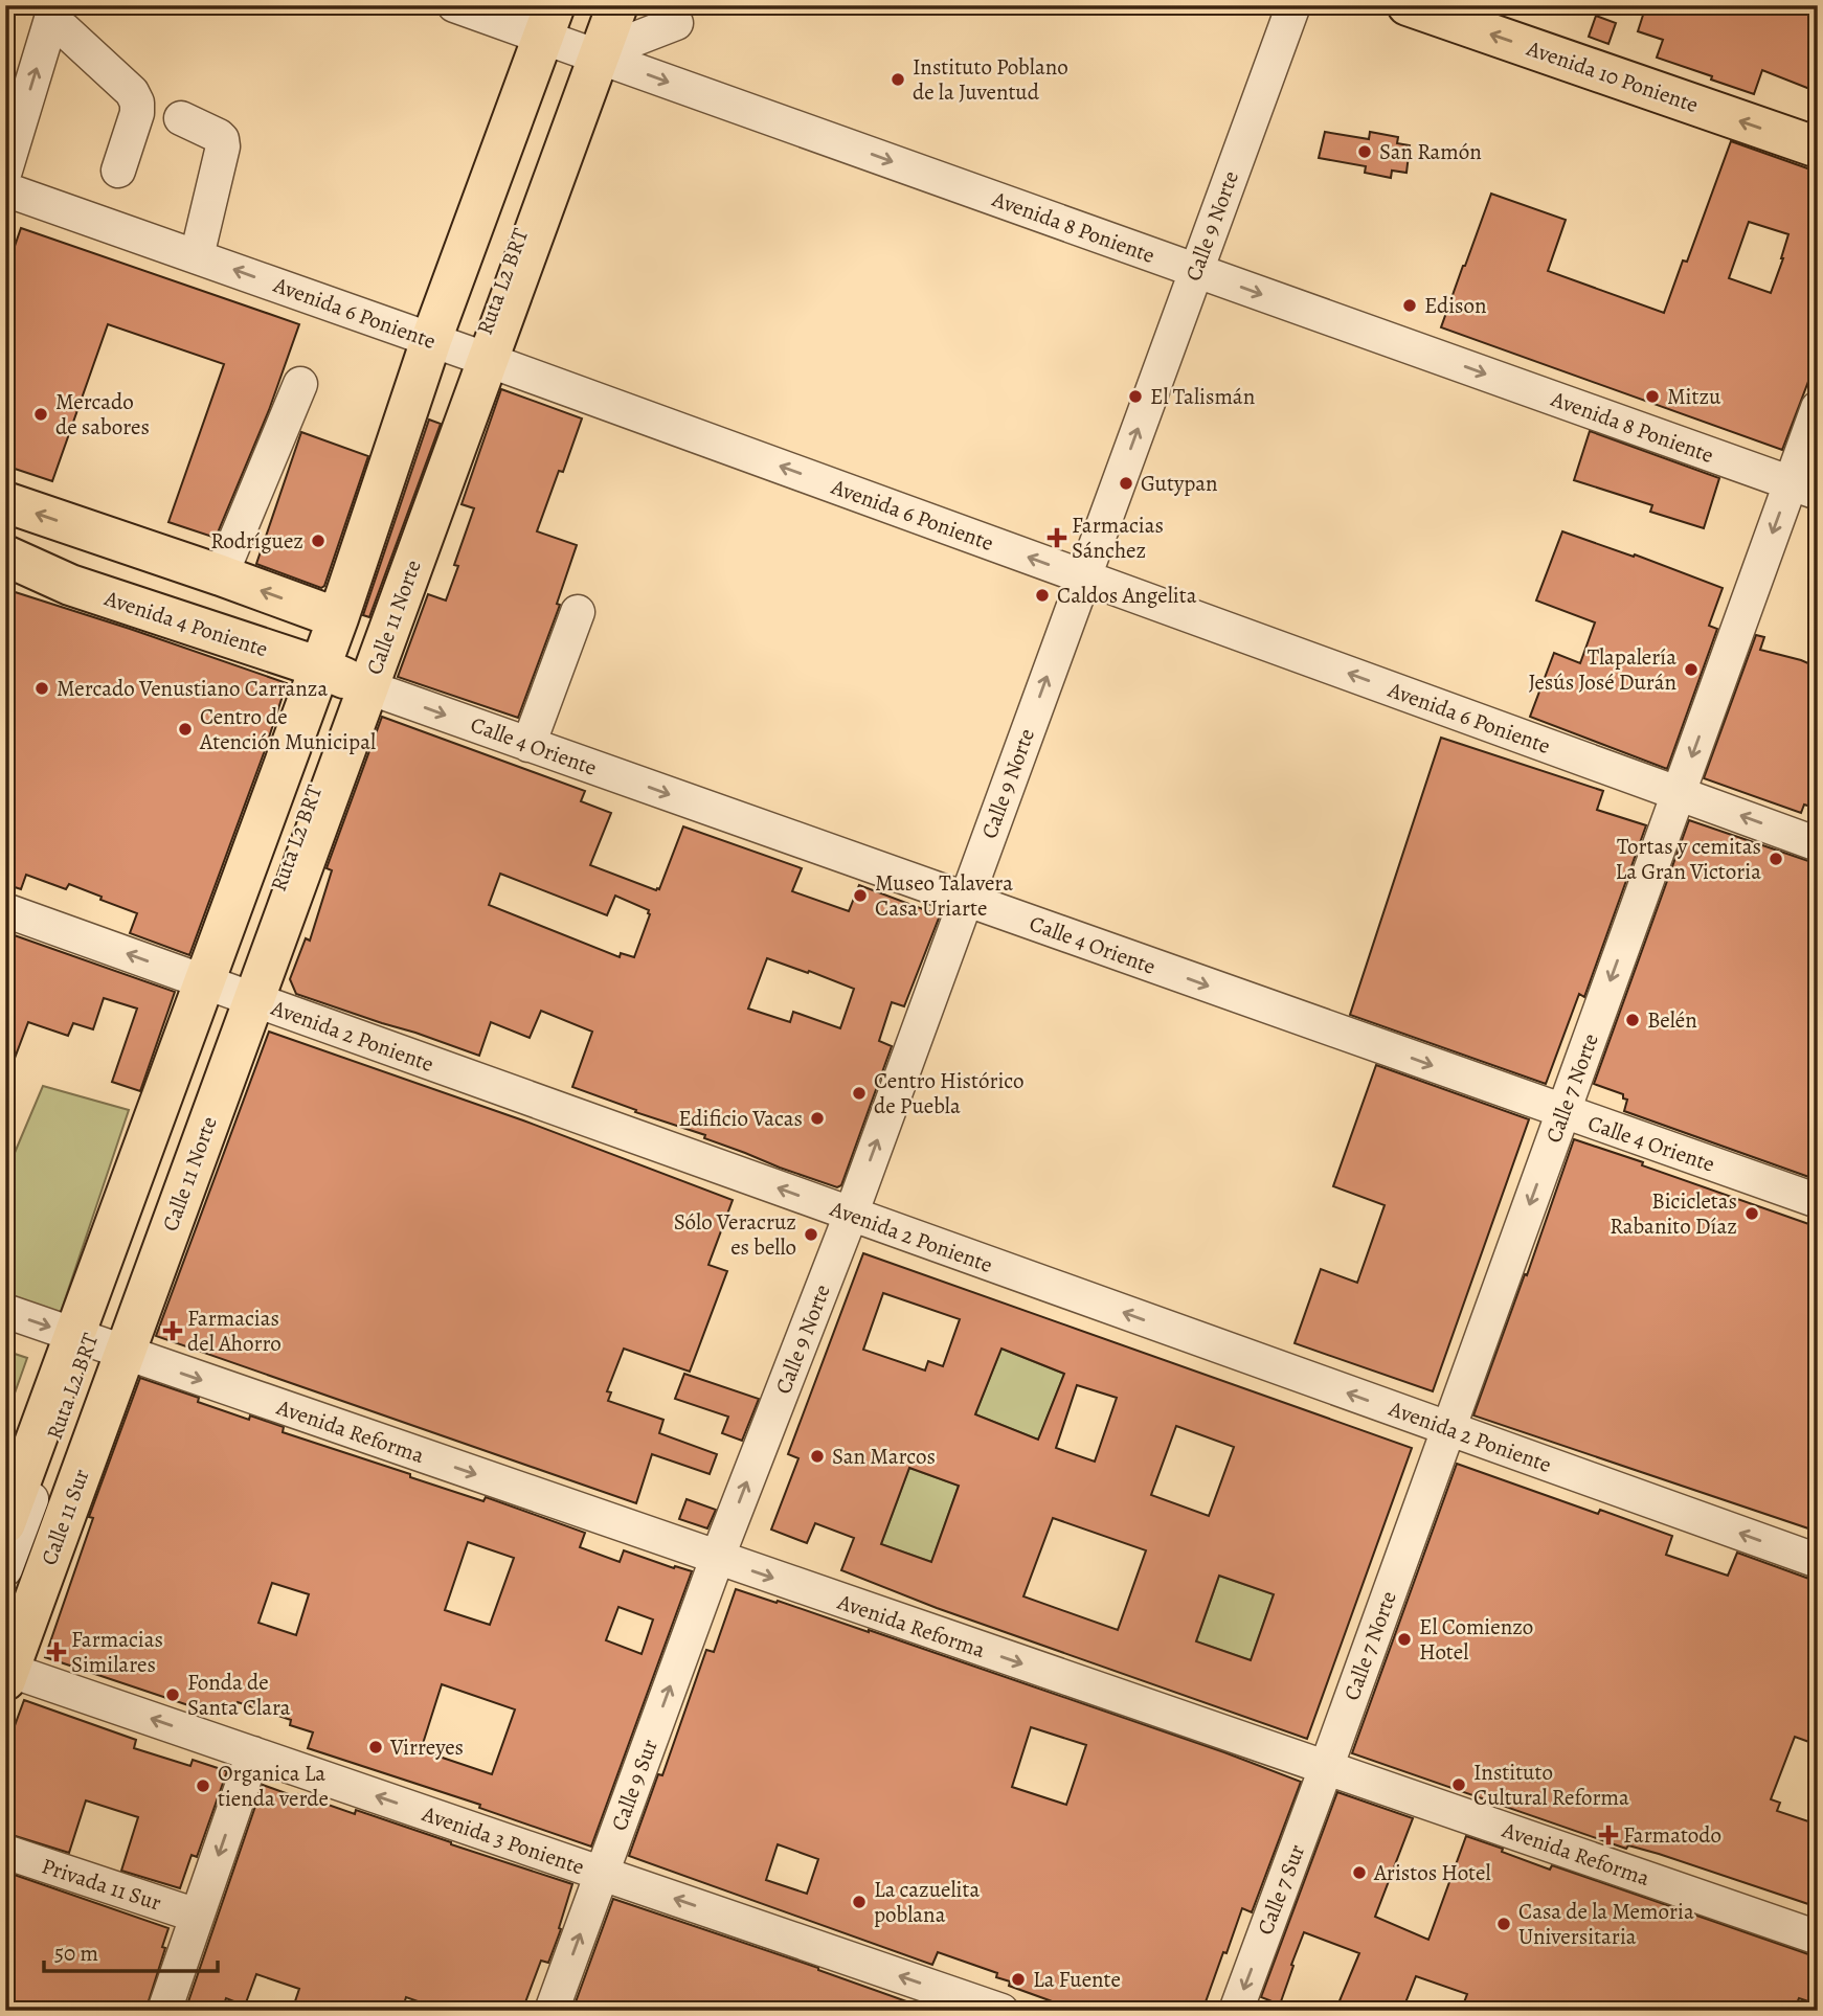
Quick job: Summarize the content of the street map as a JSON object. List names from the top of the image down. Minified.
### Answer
{"streets":{"main road":["Avenida 10 Poniente","Calle 11 Norte","Avenida 4 Poniente","Calle 11 Sur"],"street":["Calle 9 Norte","Avenida 8 Poniente","Ruta L2 BRT","Avenida 6 Poniente","Calle 4 Oriente","Avenida 2 Poniente","Calle 7 Norte","Avenida Reforma","Calle 9 Sur","Avenida 3 Poniente","Privada 11 Sur","Calle 7 Sur"]},"crossings":[["Calle 9 Norte","Avenida 8 Poniente"],["Calle 9 Norte","Avenida 6 Poniente"],["Calle 9 Norte","Calle 4 Oriente"],["Calle 9 Norte","Avenida 2 Poniente"],["Calle 9 Norte","Avenida Reforma"],["Calle 9 Norte","Calle 9 Sur"],["Avenida 8 Poniente","Calle 11 Norte"],["Avenida 8 Poniente","Calle 7 Norte"],["Ruta L2 BRT","Calle 11 Norte"],["Ruta L2 BRT","Avenida Reforma"],["Ruta L2 BRT","Calle 11 Sur"],["Avenida 6 Poniente","Calle 11 Norte"],["Avenida 6 Poniente","Calle 7 Norte"],["Calle 11 Norte","Avenida 4 Poniente"],["Calle 11 Norte","Calle 4 Oriente"],["Calle 11 Norte","Avenida 2 Poniente"],["Calle 11 Norte","Avenida Reforma"],["Calle 11 Norte","Calle 11 Sur"],["Avenida 4 Poniente","Calle 4 Oriente"],["Calle 4 Oriente","Calle 7 Norte"],["Avenida 2 Poniente","Calle 7 Norte"],["Calle 7 Norte","Avenida Reforma"],["Calle 7 Norte","Calle 7 Sur"],["Avenida Reforma","Calle 11 Sur"],["Avenida Reforma","Calle 9 Sur"],["Avenida Reforma","Calle 7 Sur"],["Calle 11 Sur","Avenida 3 Poniente"],["Calle 9 Sur","Avenida 3 Poniente"]],"one_way":["Avenida 10 Poniente","Calle 9 Norte","Avenida 8 Poniente","Avenida 6 Poniente","Calle 4 Oriente","Avenida 2 Poniente","Calle 7 Norte","Avenida Reforma","Calle 9 Sur","Avenida 3 Poniente","Calle 7 Sur"],"places":{"other":["Instituto Poblano de la Juventud","San Ramón","Edison","El Talismán","Mitzu","Mercado de sabores","Gutypan","Rodríguez","Caldos Angelita","Tlapalería Jesús José Durán","Mercado Venustiano Carranza","Centro de Atención Municipal","Tortas y cemitas La Gran Victoria","Museo Talavera Casa Uriarte","Belén","Centro Histórico de Puebla","Edificio Vacas","Bicicletas Rabanito Díaz","Sólo Veracruz es bello","San Marcos","El Comienzo Hotel","Fonda de Santa Clara","Virreyes","Instituto Cultural Reforma","Organica La tienda verde","Aristos Hotel","La cazuelita poblana","Casa de la Memoria Universitaria","La Fuente"],"health":["Farmacias Sánchez","Farmacias del Ahorro","Farmacias Similares","Farmatodo"]},"scale_bar":"50 m"}
